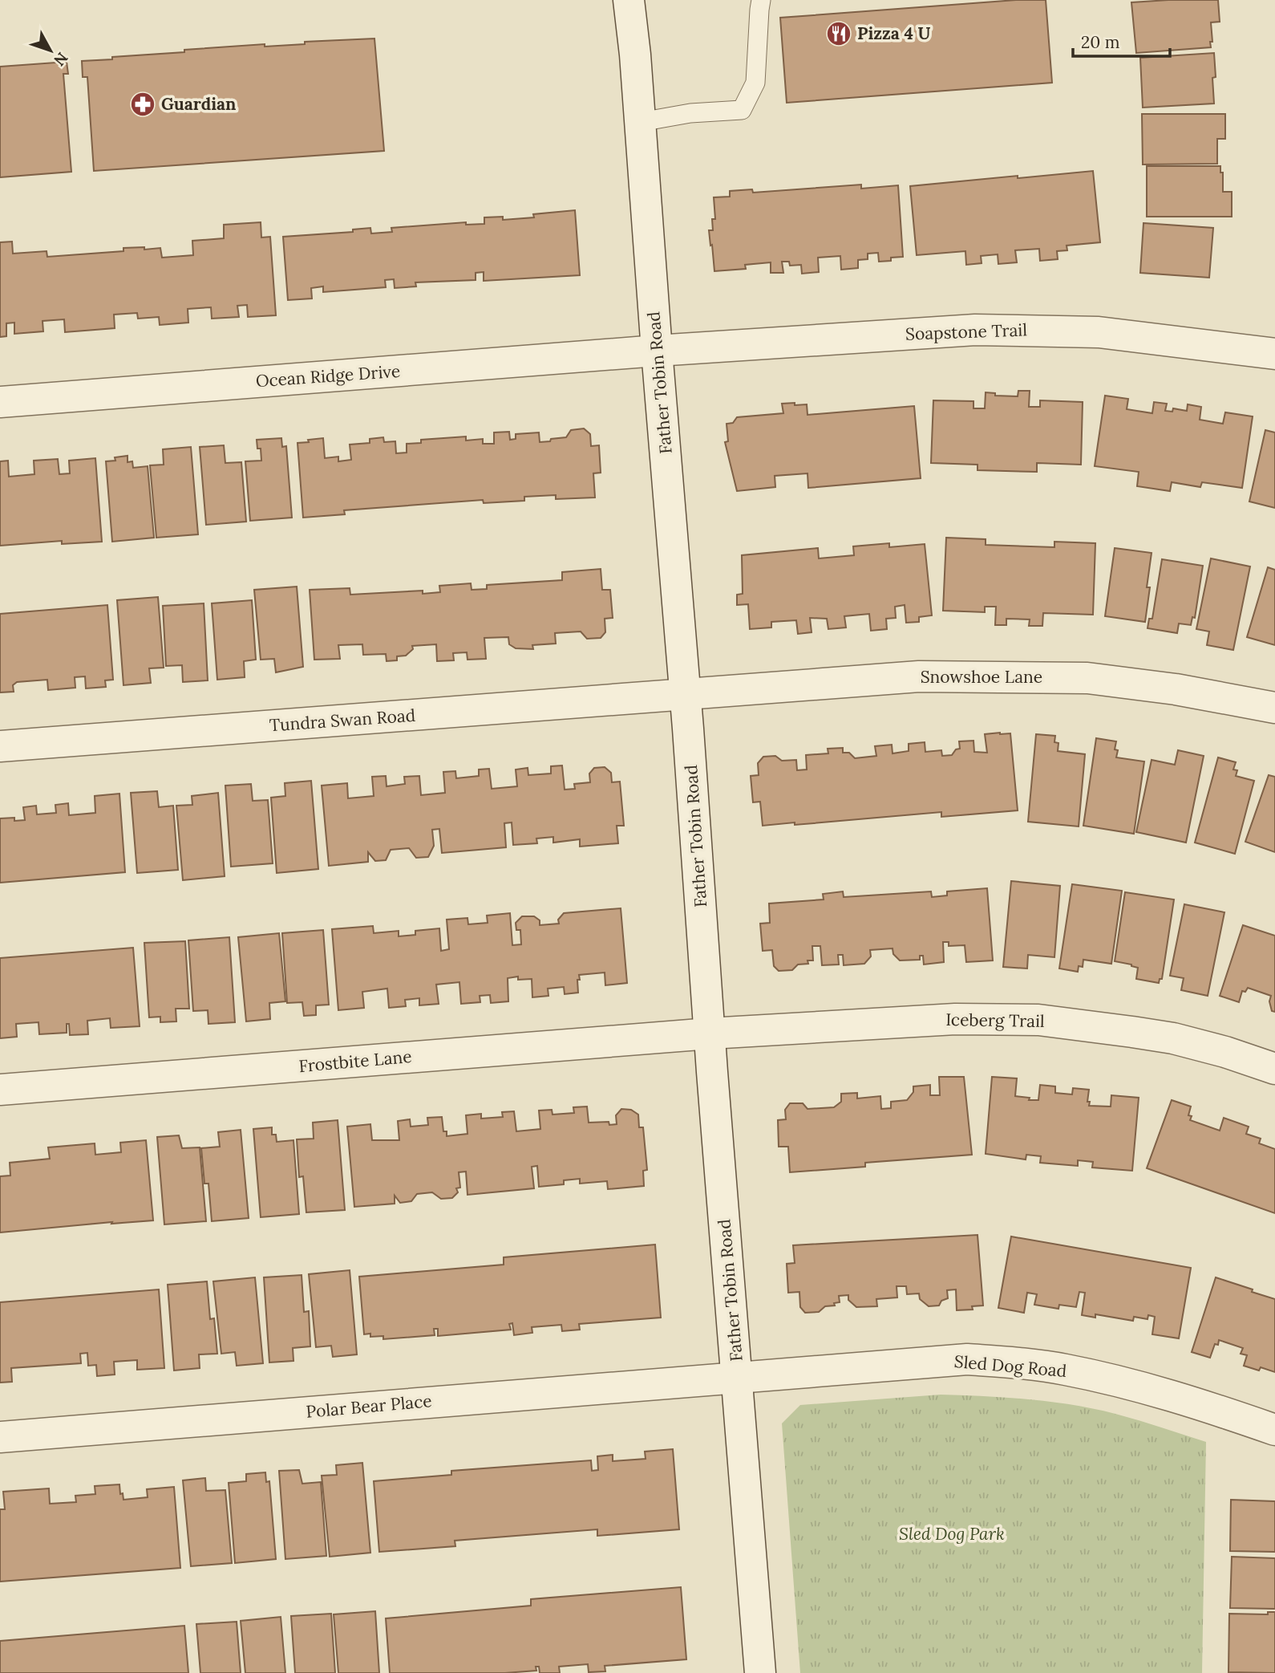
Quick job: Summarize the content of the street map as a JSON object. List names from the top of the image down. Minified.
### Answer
{"streets":{"street":["Soapstone Trail","Ocean Ridge Drive","Father Tobin Road","Snowshoe Lane","Tundra Swan Road","Iceberg Trail","Frostbite Lane","Sled Dog Road","Polar Bear Place"]},"crossings":[["Soapstone Trail","Ocean Ridge Drive"],["Soapstone Trail","Father Tobin Road"],["Ocean Ridge Drive","Father Tobin Road"],["Father Tobin Road","Snowshoe Lane"],["Father Tobin Road","Tundra Swan Road"],["Father Tobin Road","Iceberg Trail"],["Father Tobin Road","Frostbite Lane"],["Father Tobin Road","Sled Dog Road"],["Father Tobin Road","Polar Bear Place"],["Snowshoe Lane","Tundra Swan Road"],["Iceberg Trail","Frostbite Lane"],["Sled Dog Road","Polar Bear Place"]],"parks":["Sled Dog Park"],"places":{"restaurant":["Pizza 4 U"],"pharmacy":["Guardian"]},"scale_bar":"20 m","north":"bottom right"}
